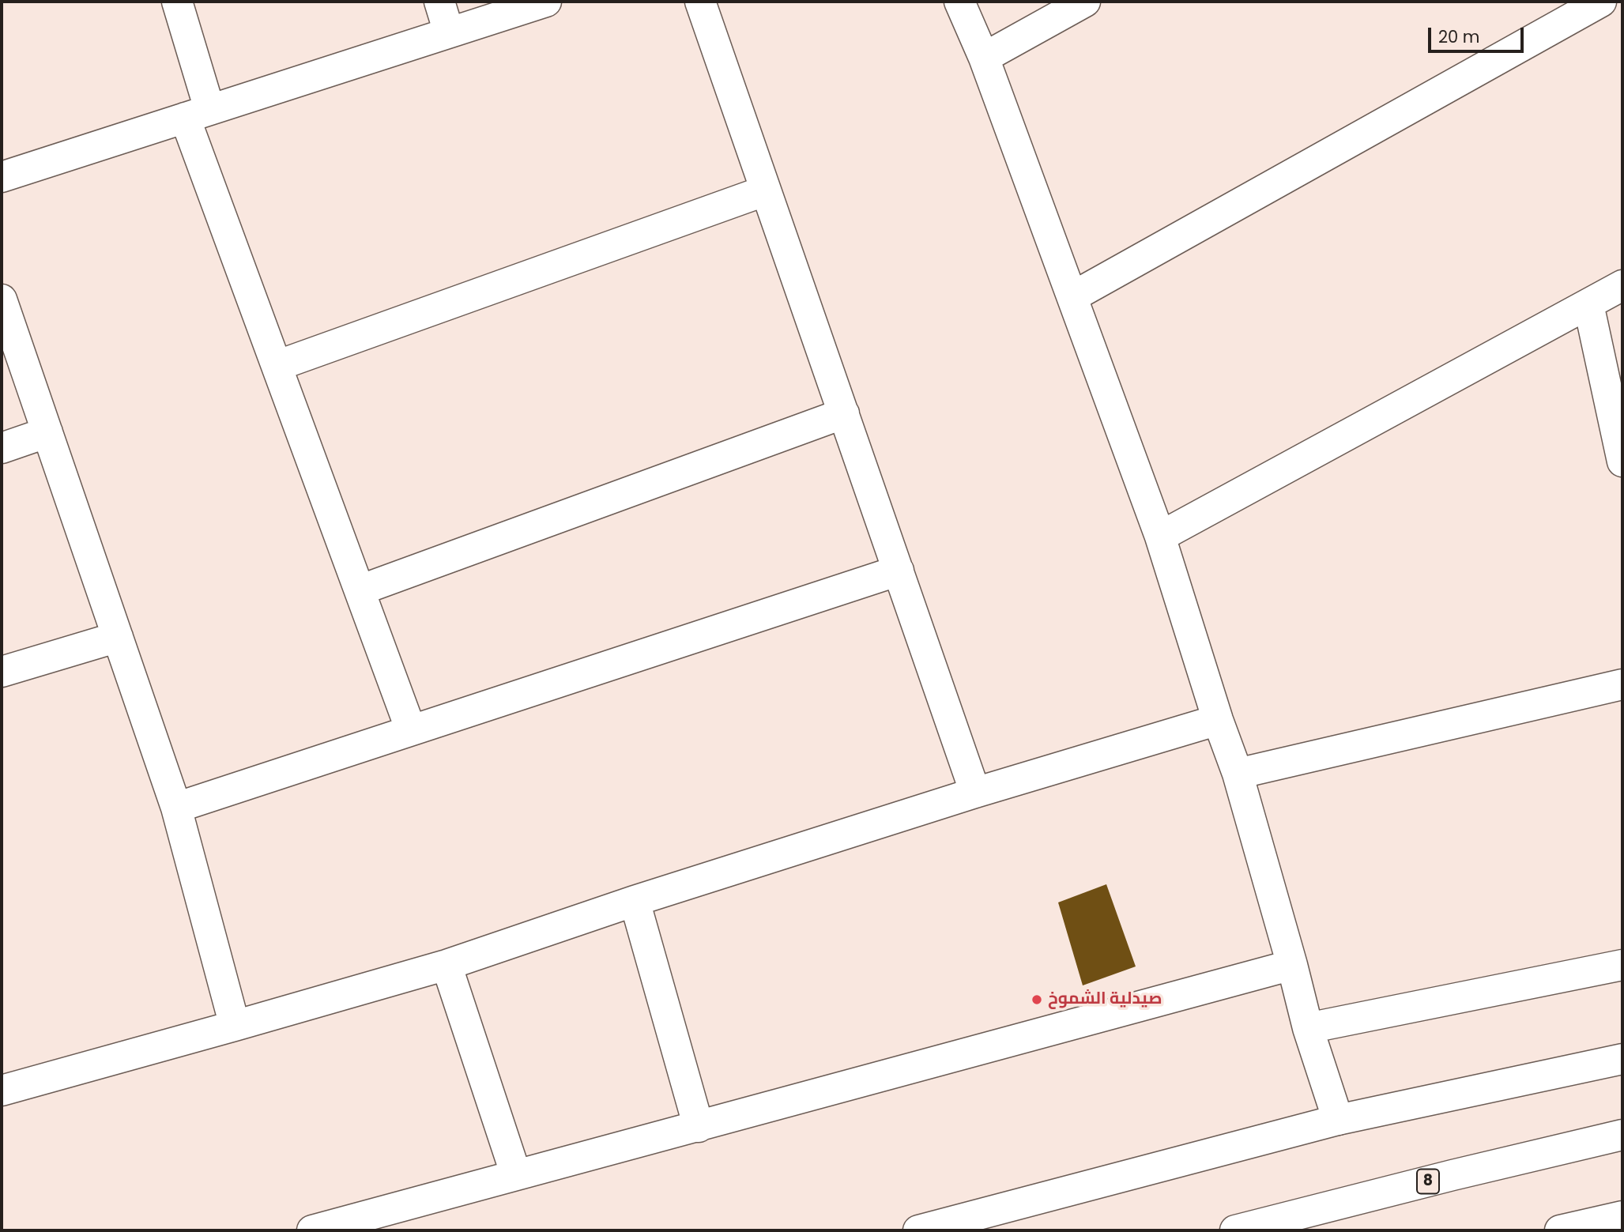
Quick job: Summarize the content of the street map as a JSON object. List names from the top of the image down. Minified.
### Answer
{"streets":{"main road":["8"]},"places":["صيدلية الشموخ"],"scale_bar":"20 m"}
